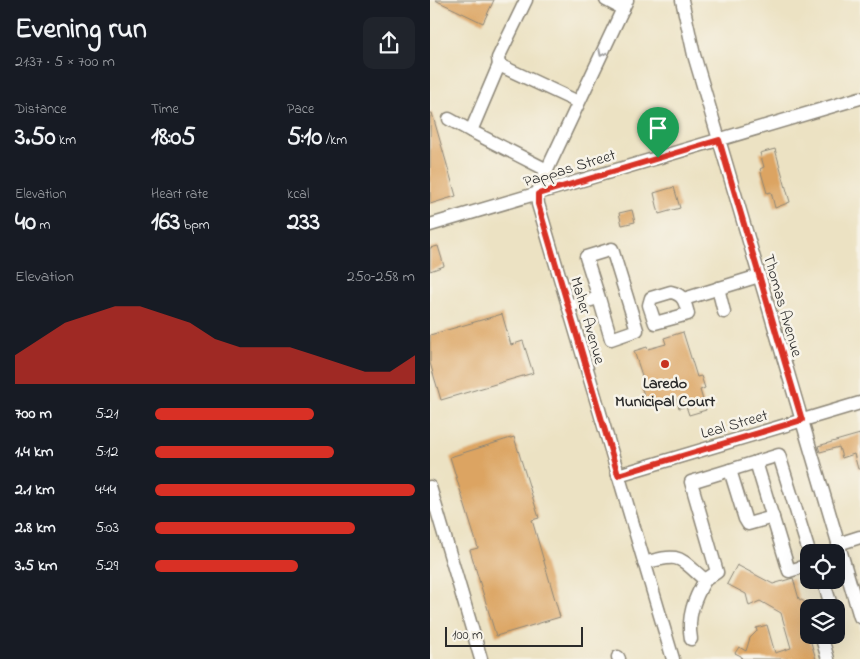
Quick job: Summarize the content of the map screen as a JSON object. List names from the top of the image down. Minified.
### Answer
{"streets":{"street":["Pappas Street","Thomas Avenue","Maher Avenue","Leal Street"]},"crossings":[["Pappas Street","Thomas Avenue"],["Pappas Street","Maher Avenue"],["Thomas Avenue","Leal Street"],["Maher Avenue","Leal Street"]],"places":["Laredo Municipal Court"],"scale_bar":"100 m","page":{"heading":["Evening run","21:37 · 5 × 700 m"],"stats":[["Distance","3.50 km"],["Time","18:05"],["Pace","5:10 /km"],["Elevation","40 m"],["Heart rate","163 bpm"],["kcal","233"]],"chart":["Elevation","250–258 m"],"list":[{"name":"700 m","note":"5:21"},{"name":"1.4 km","note":"5:12"},{"name":"2.1 km","note":"4:44"},{"name":"2.8 km","note":"5:03"},{"name":"3.5 km","note":"5:29"}],"scale":"100 m"}}
